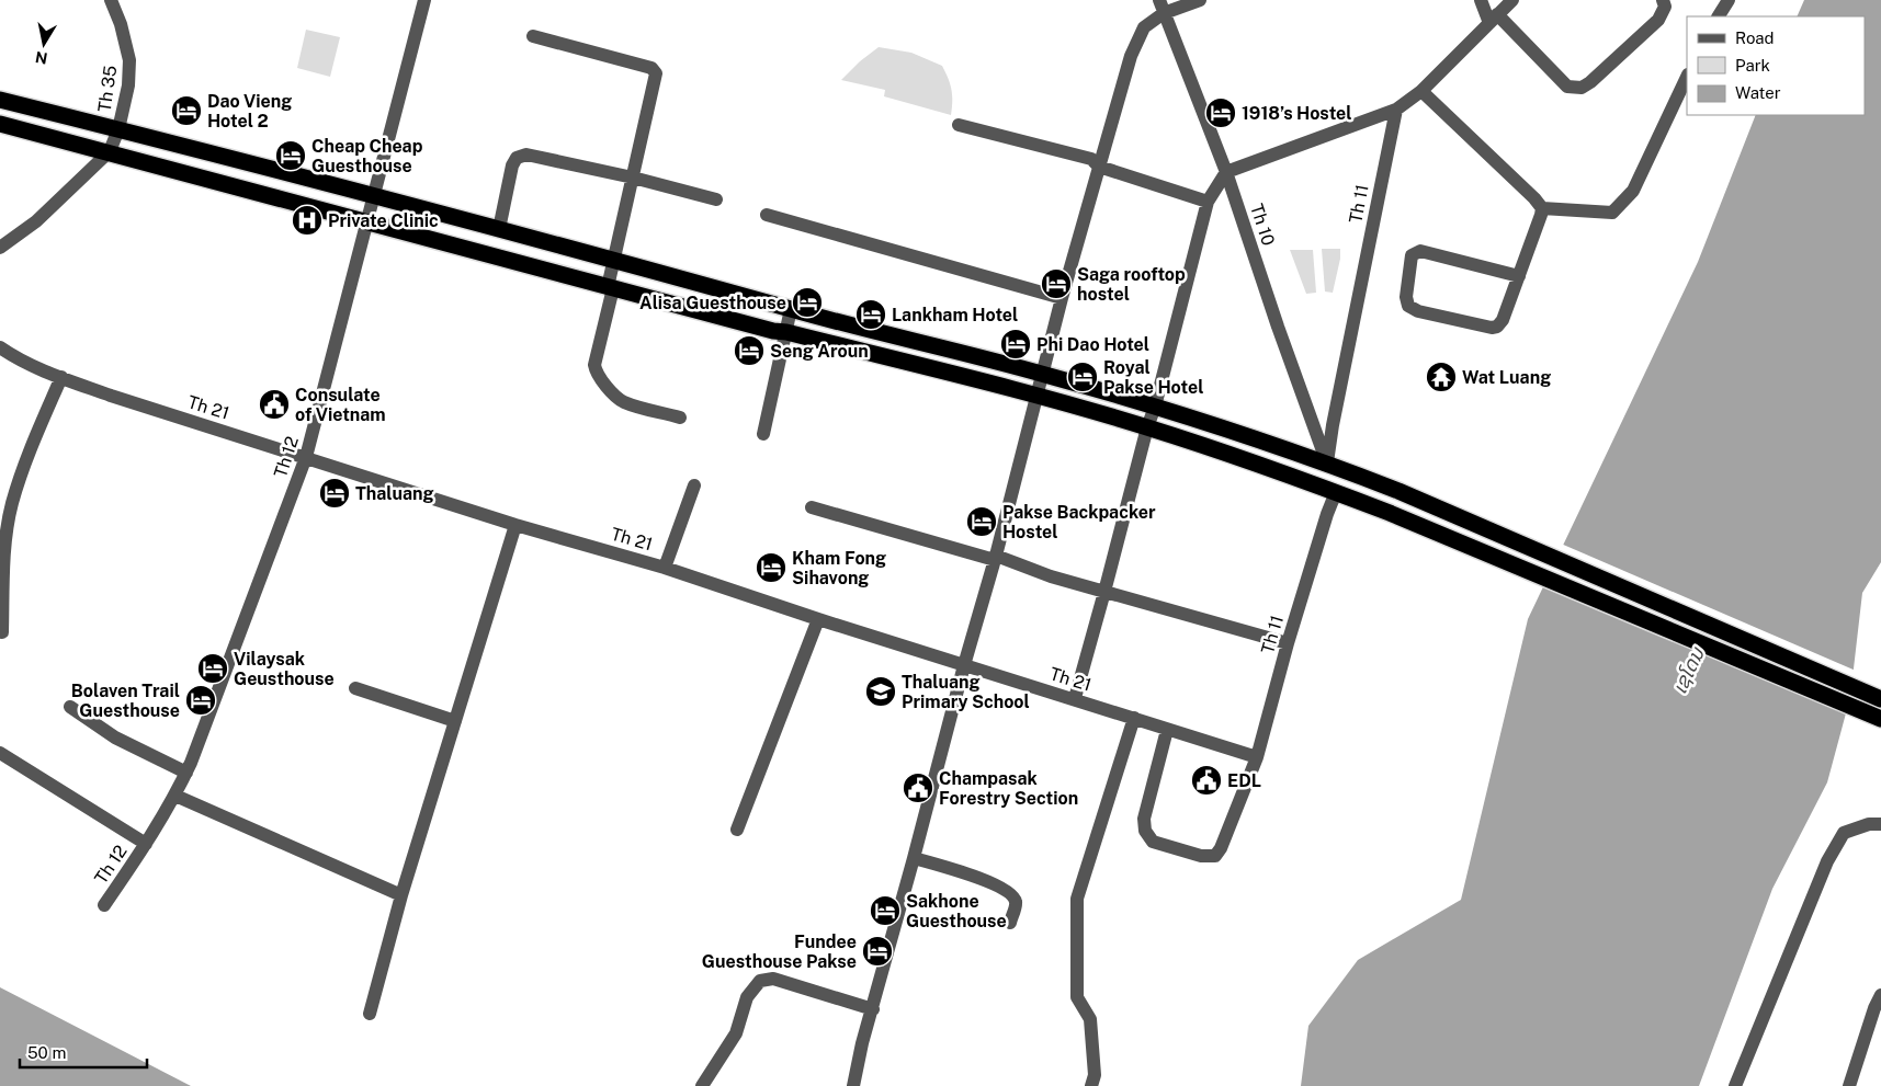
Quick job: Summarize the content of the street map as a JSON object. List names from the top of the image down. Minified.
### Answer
{"streets":{"street":["Th 35","Th 11","Th 10","Th 21","Th 12"]},"crossings":[["Th 11","Th 10"],["Th 11","Th 21"],["Th 21","Th 12"]],"water":["ເຊໂດນ"],"places":{"hotel":["Dao Vieng Hotel 2","1918’s Hostel","Cheap Cheap Guesthouse","Saga rooftop hostel","Alisa Guesthouse","Lankham Hotel","Phi Dao Hotel","Seng Aroun","Royal Pakse Hotel","Thaluang","Pakse Backpacker Hostel","Kham Fong Sihavong","Vilaysak Geusthouse","Bolaven Trail Guesthouse","Sakhone Guesthouse","Fundee Guesthouse Pakse"],"hospital":["Private Clinic"],"temple":["Wat Luang"],"public building":["Consulate of Vietnam","EDL","Champasak Forestry Section"],"school or university":["Thaluang Primary School"]},"legend":["Road","Park","Water"],"scale_bar":"50 m","north":"bottom"}
